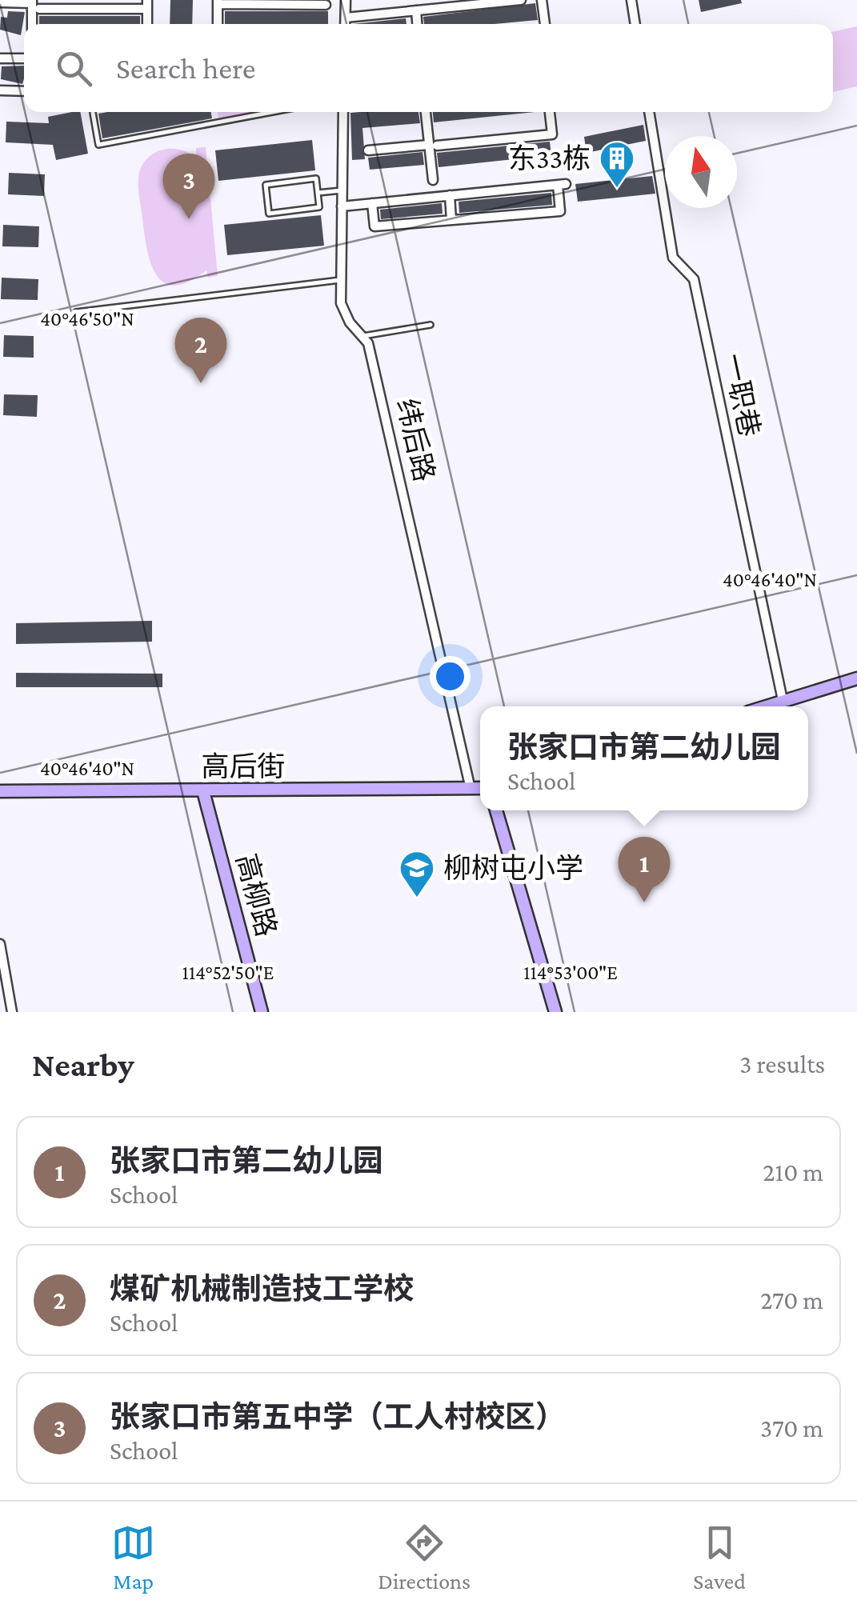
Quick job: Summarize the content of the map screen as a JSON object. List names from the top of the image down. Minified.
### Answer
{"streets":{"street":["一职巷","纬后路","高后街","高柳路"]},"crossings":[["纬后路","高后街"],["高后街","高柳路"]],"places":{"building":["东33栋"],"school or university":["柳树屯小学"]},"north":"top","page":{"search":"Search here","pins":["3","2","1"],"popup":["张家口市第二幼儿园","School"],"heading":["Nearby","3 results"],"list":[{"mark":"1","name":"张家口市第二幼儿园","note":"School","value":"210 m"},{"mark":"2","name":"煤矿机械制造技工学校","note":"School","value":"270 m"},{"mark":"3","name":"张家口市第五中学（工人村校区）","note":"School","value":"370 m"}],"nav":["Map","Directions","Saved"]},"coordinates":["40°46'50\"N","40°46'40\"N","114°52'50\"E","114°53'00\"E"]}
